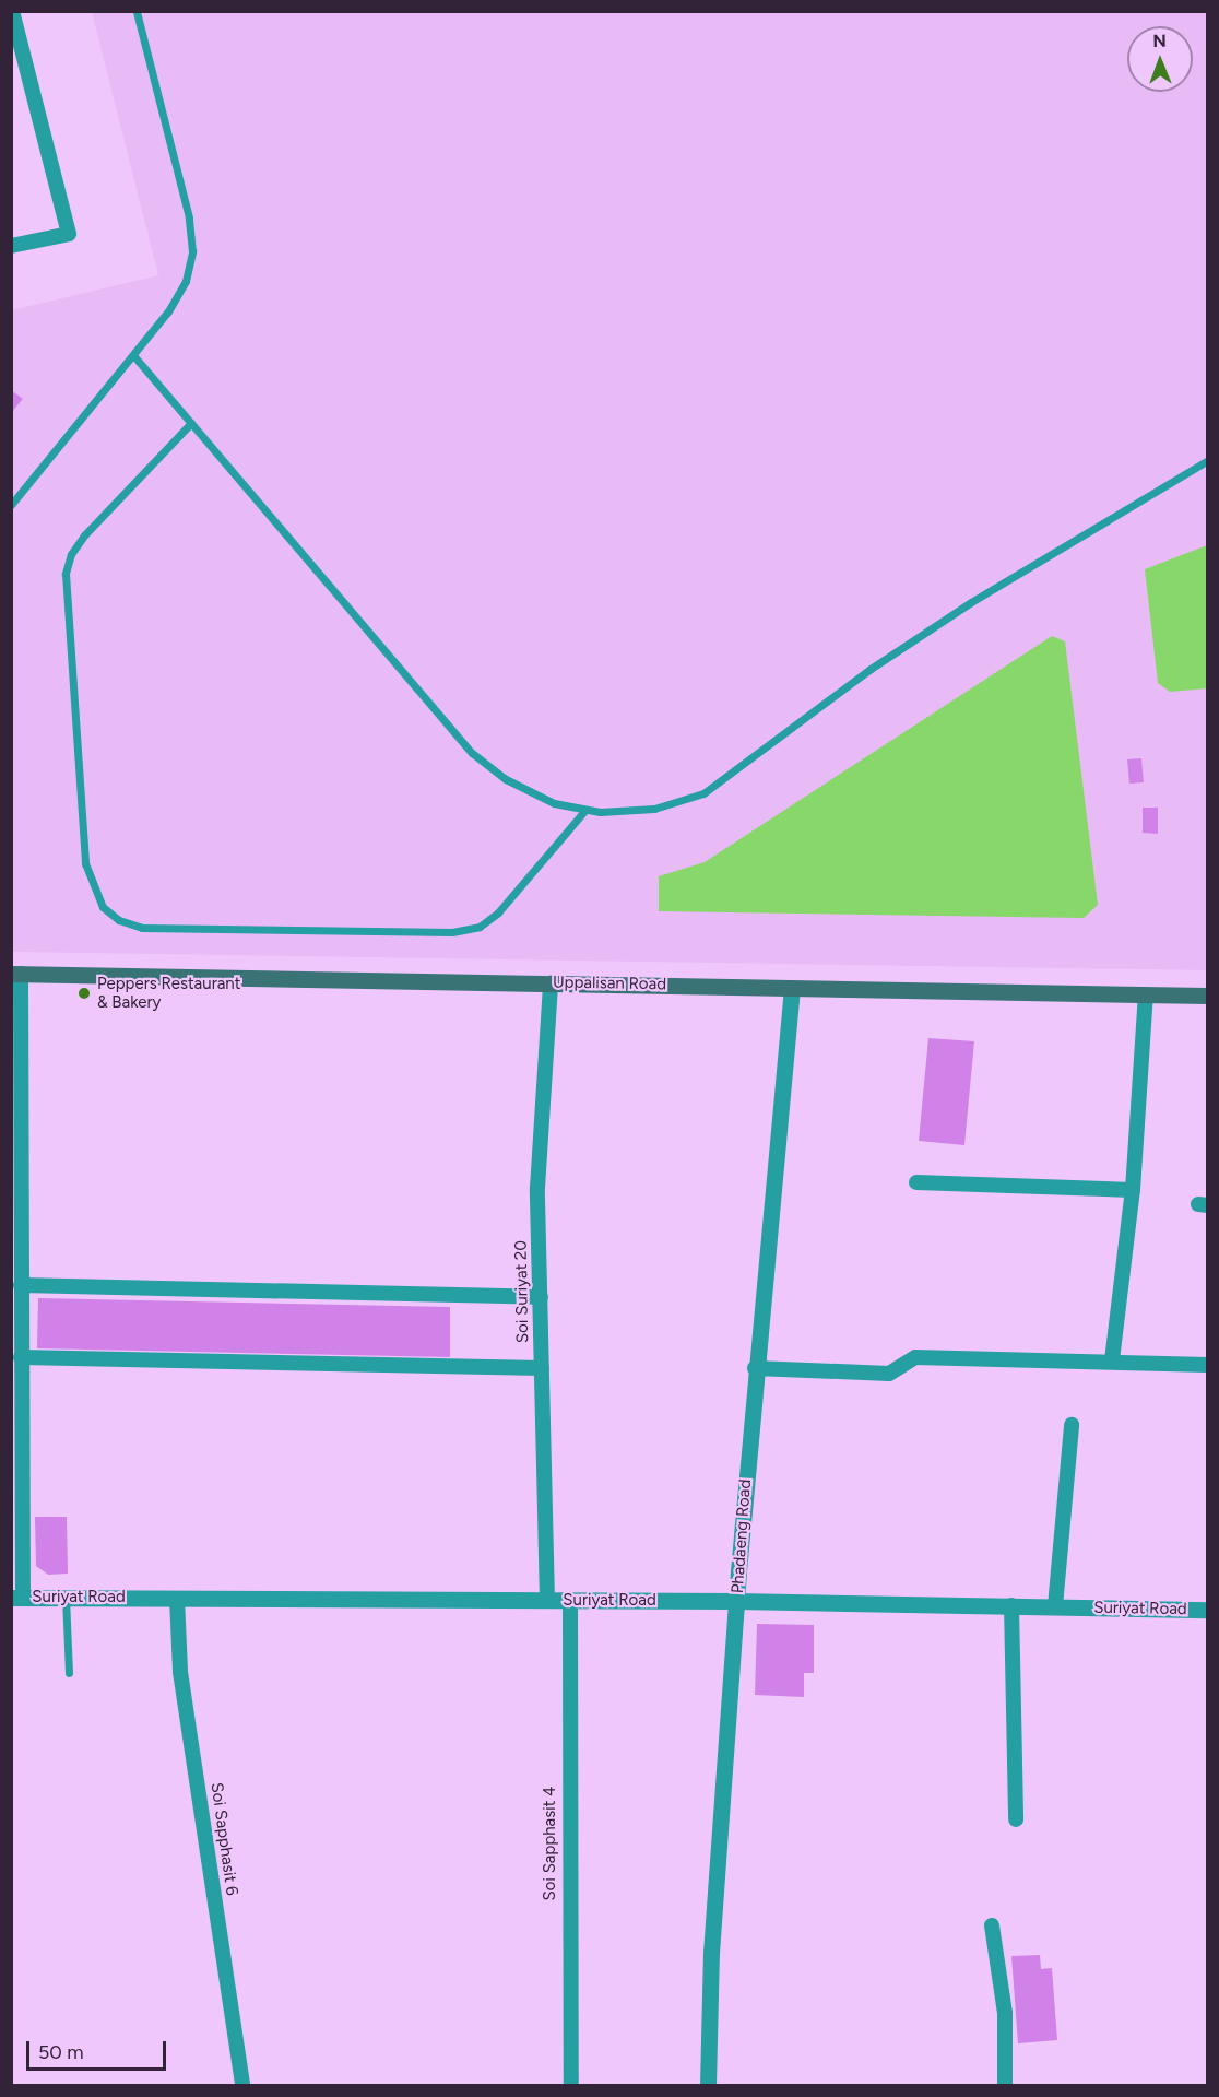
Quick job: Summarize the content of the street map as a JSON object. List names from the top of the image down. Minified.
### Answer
{"streets":{"main road":["Uppalisan Road"],"street":["Soi Suriyat 20","Phadaeng Road","Suriyat Road","Soi Sapphasit 6","Soi Sapphasit 4"]},"crossings":[["Uppalisan Road","Soi Suriyat 20"],["Uppalisan Road","Phadaeng Road"],["Soi Suriyat 20","Suriyat Road"],["Phadaeng Road","Suriyat Road"],["Suriyat Road","Soi Sapphasit 6"],["Suriyat Road","Soi Sapphasit 4"]],"places":["Peppers Restaurant & Bakery"],"scale_bar":"50 m","north":"top"}
